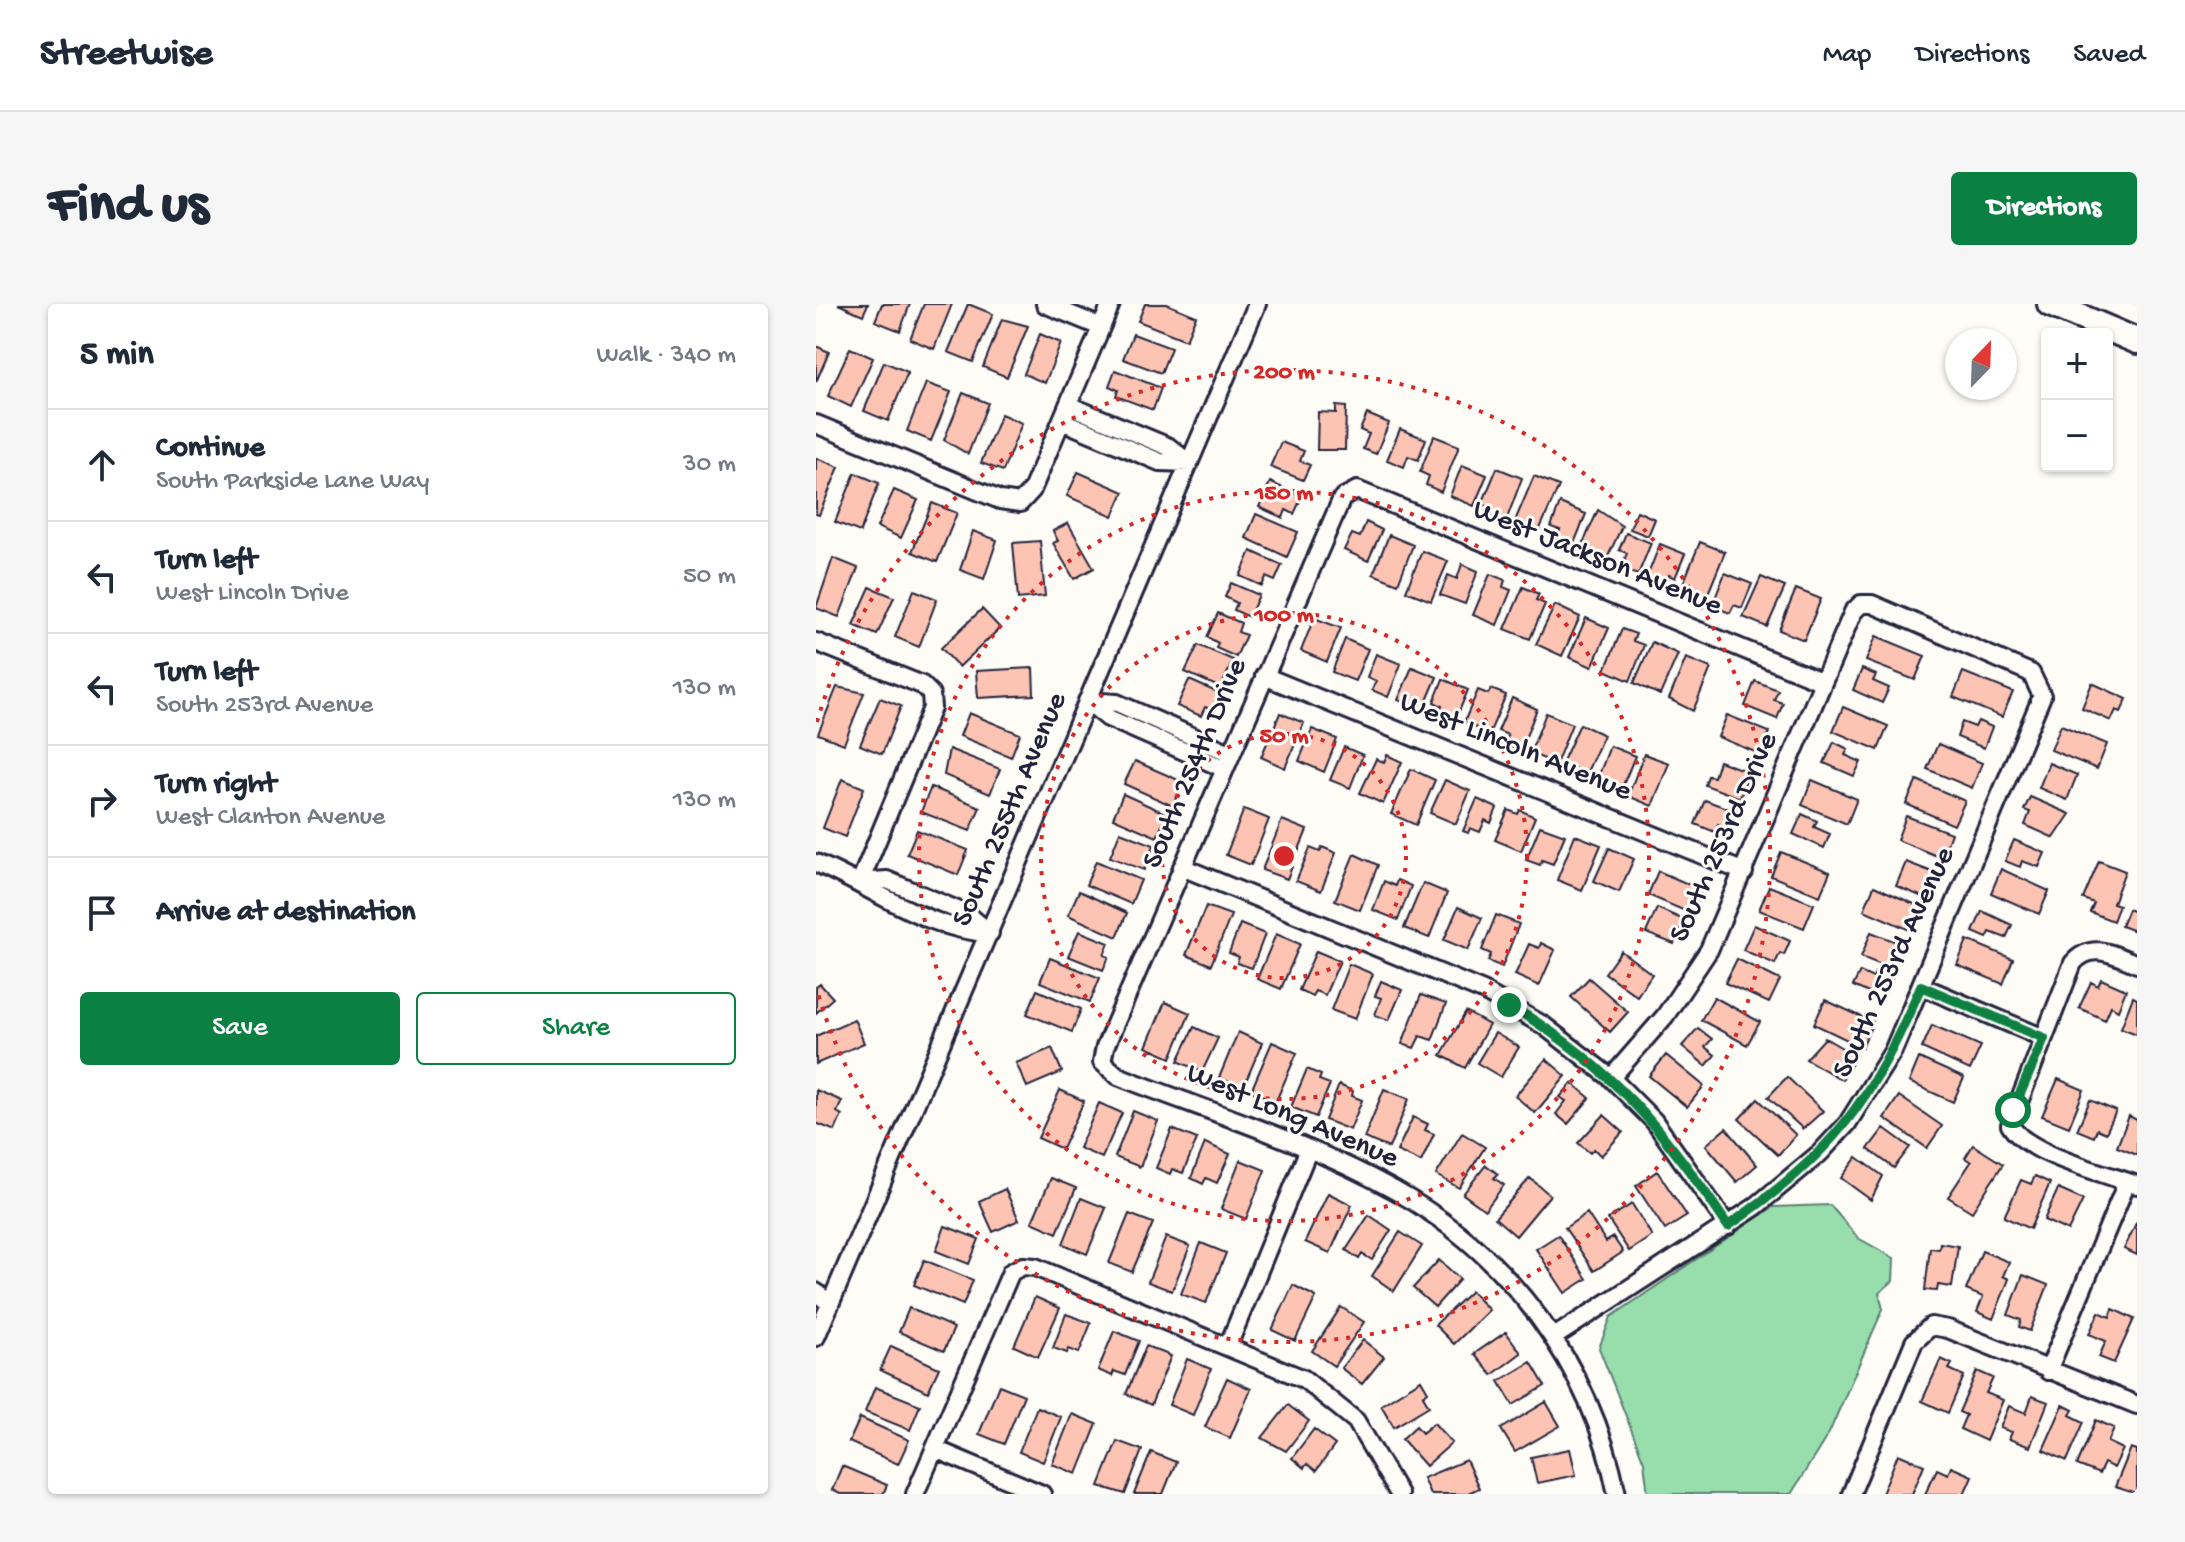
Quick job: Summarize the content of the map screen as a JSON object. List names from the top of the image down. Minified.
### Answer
{"streets":{"street":["West Jackson Avenue","West Lincoln Avenue","South 254th Drive","South 255th Avenue","South 253rd Drive","South 253rd Avenue","West Long Avenue"]},"crossings":[["West Jackson Avenue","South 254th Drive"],["West Jackson Avenue","South 253rd Drive"],["West Lincoln Avenue","South 254th Drive"],["West Lincoln Avenue","South 253rd Drive"],["South 254th Drive","West Long Avenue"],["South 253rd Drive","South 253rd Avenue"],["South 253rd Avenue","West Long Avenue"]],"north":"top right","page":{"header":"Streetwise","nav":["Map","Directions","Saved"],"buttons":["Directions",["Save","Share"]],"title":"Find us","heading":["5 min","Walk · 340 m"],"map_buttons":["+","−"],"list":[["Continue","South Parkside Lane Way","30 m"],["Turn left","West Lincoln Drive","50 m"],["Turn left","South 253rd Avenue","130 m"],["Turn right","West Clanton Avenue","130 m"],"Arrive at destination"]},"rings":["200 m","150 m","100 m","50 m"]}
